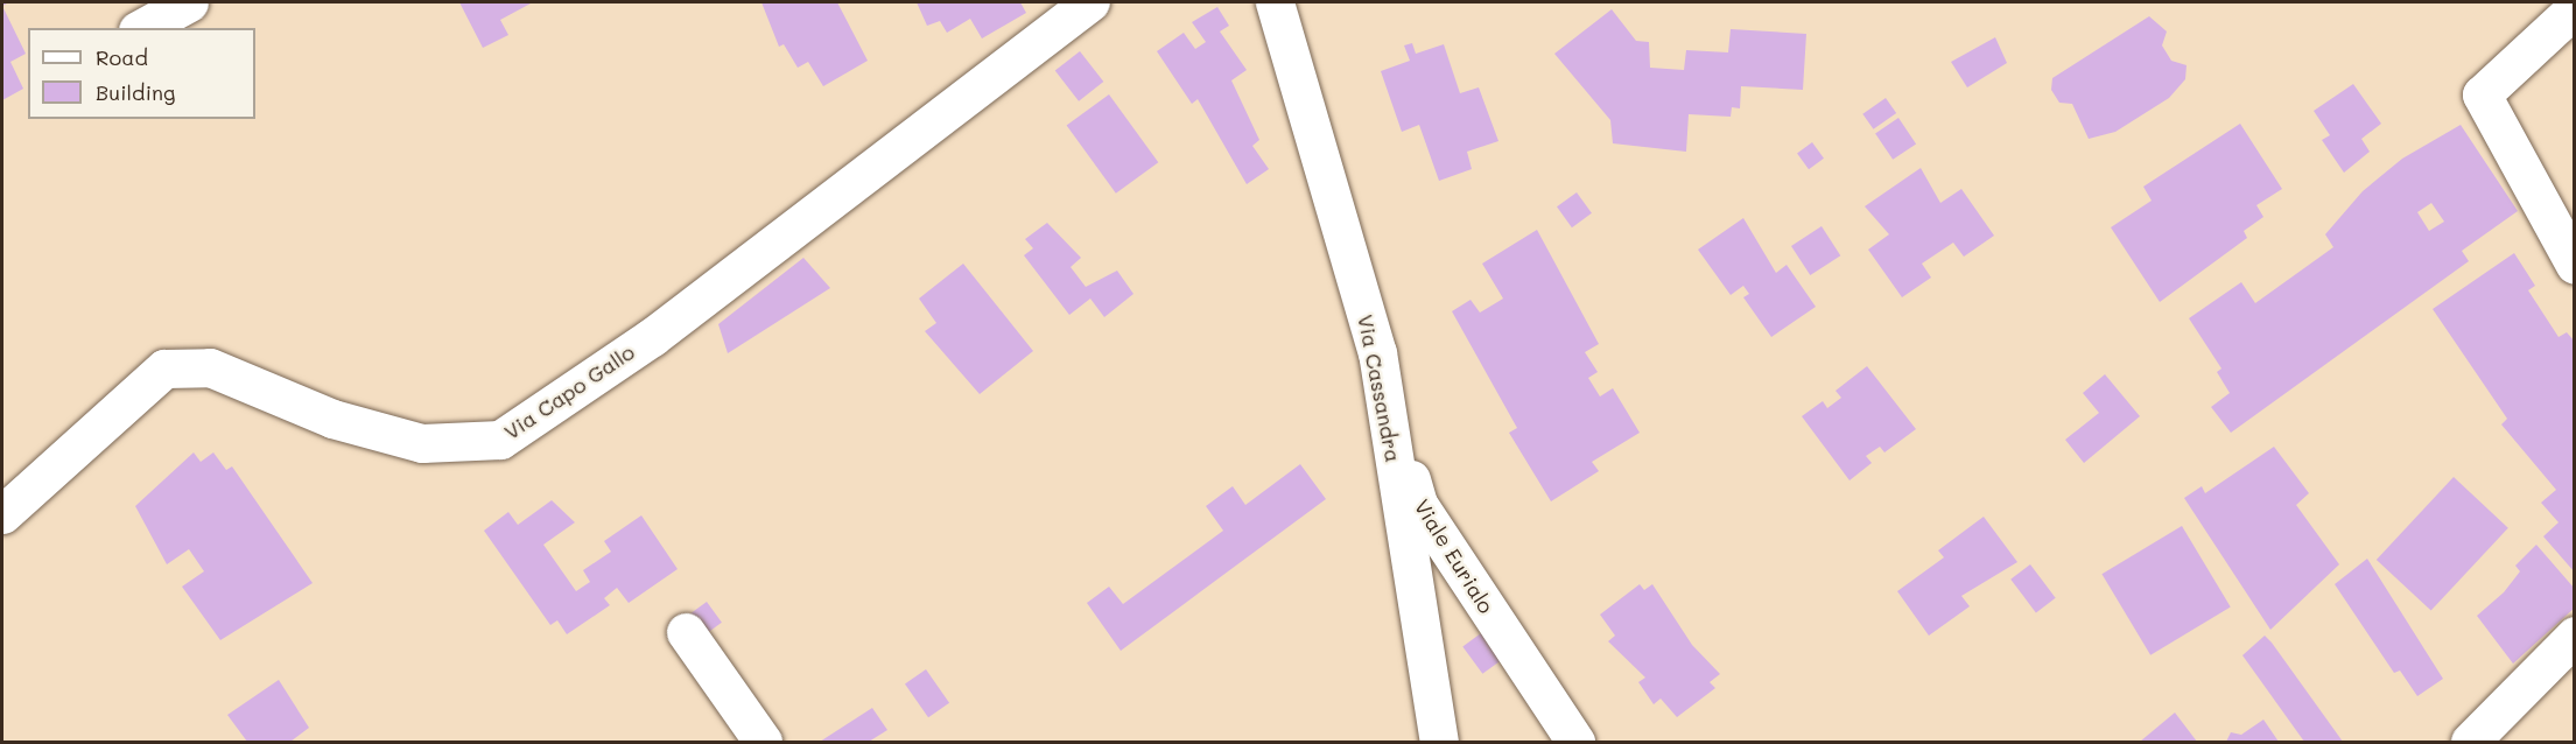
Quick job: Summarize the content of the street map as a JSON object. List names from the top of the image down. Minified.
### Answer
{"streets":{"street":["Via Cassandra","Via Capo Gallo","Viale Eurialo"]},"crossings":[["Via Cassandra","Viale Eurialo"]],"legend":["Road","Building"]}
